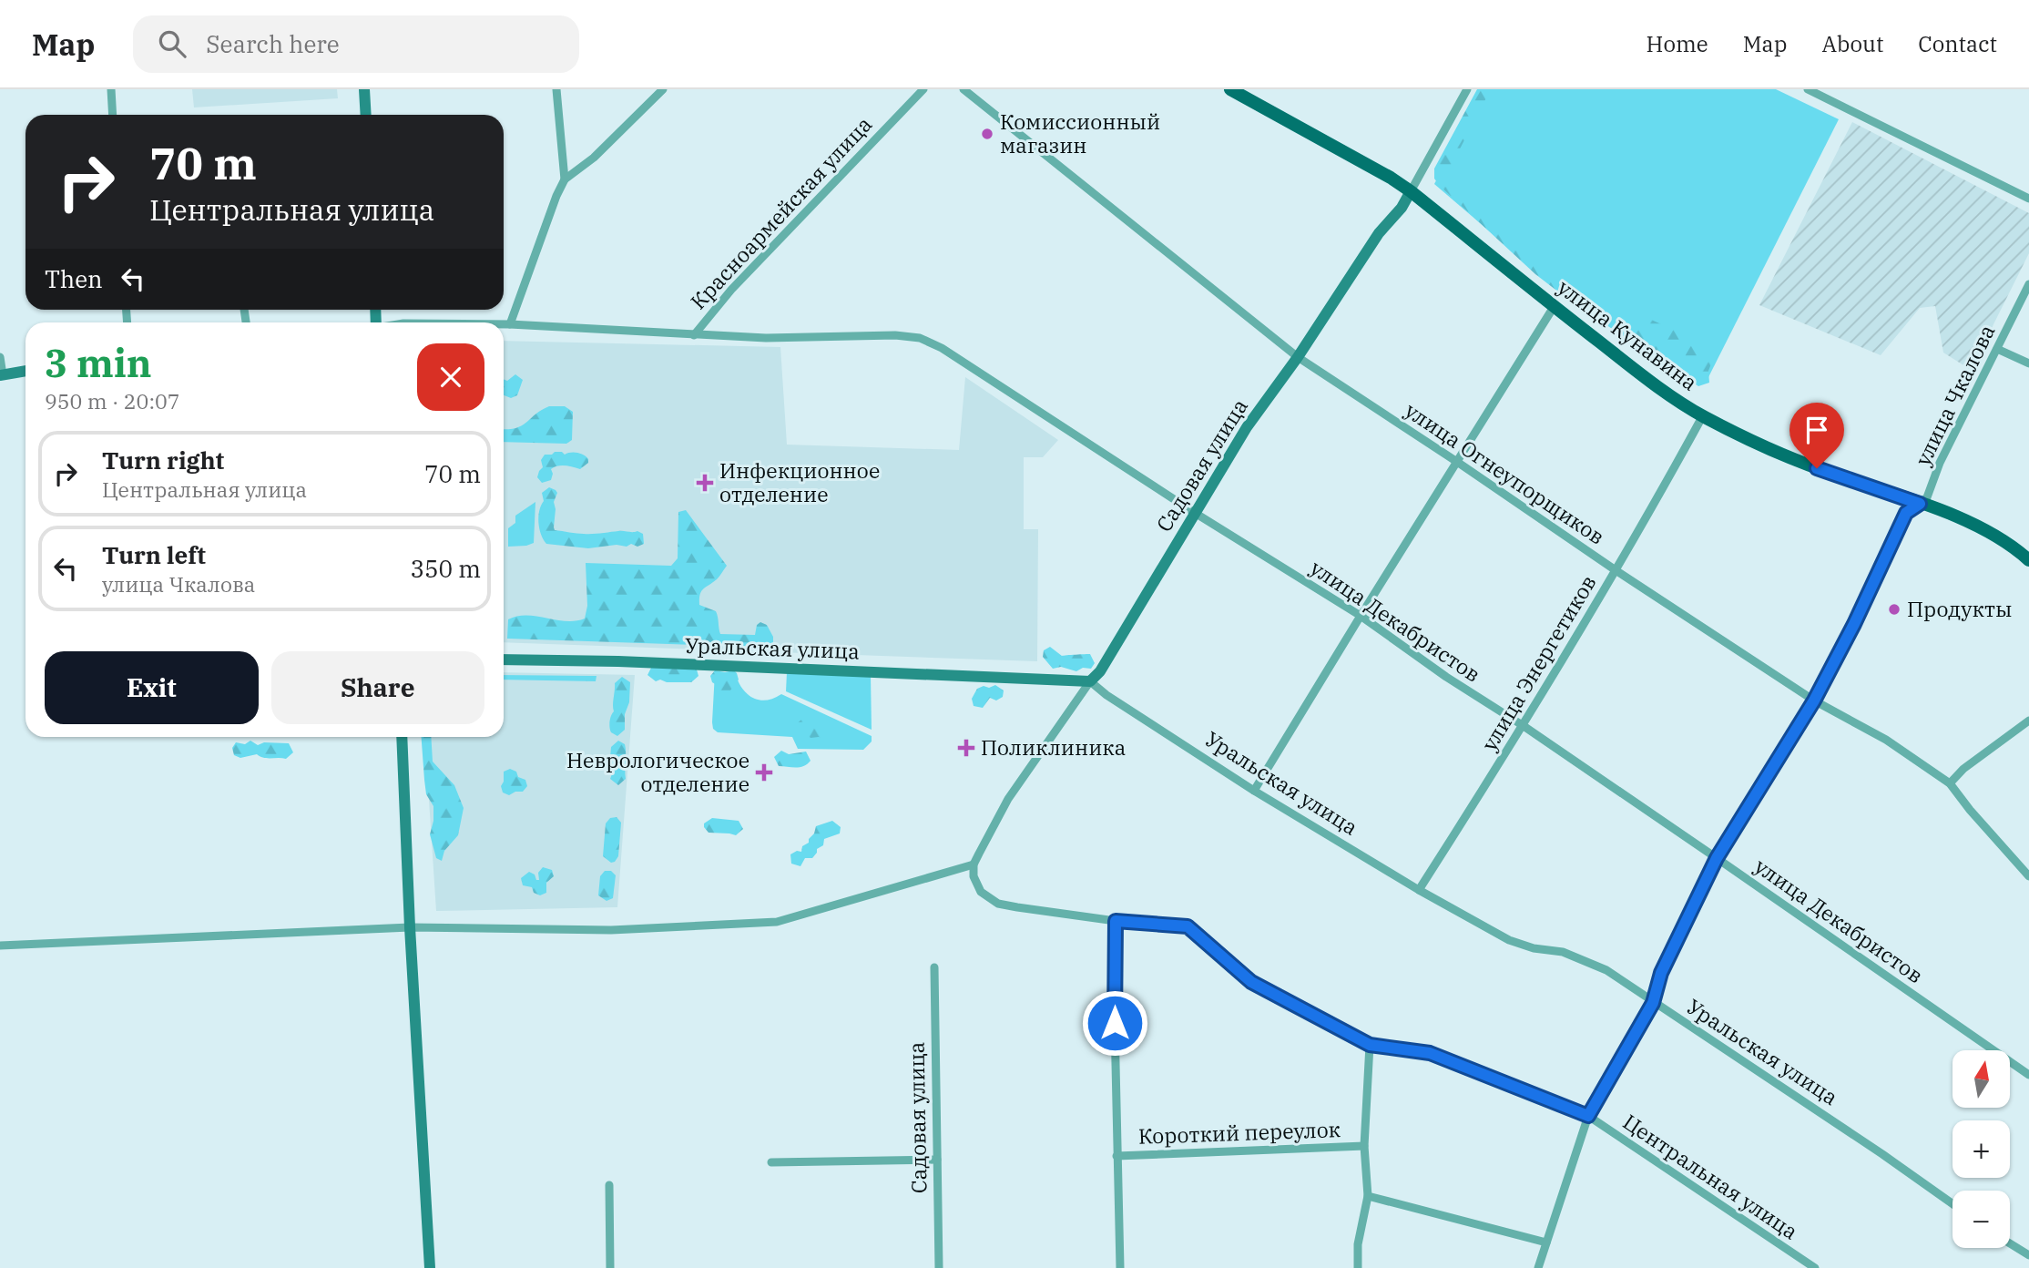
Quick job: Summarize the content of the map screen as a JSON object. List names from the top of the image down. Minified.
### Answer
{"streets":{"main road":["улица Кунавина"],"street":["Красноармейская улица","улица Чкалова","Садовая улица","улица Огнеупорщиков","улица Декабристов","Уральская улица","улица Энергетиков","Короткий переулок","Центральная улица"]},"crossings":[["Красноармейская улица","улица Декабристов"],["улица Кунавина","улица Чкалова"],["улица Кунавина","Садовая улица"],["улица Кунавина","улица Энергетиков"],["улица Чкалова","улица Огнеупорщиков"],["улица Чкалова","улица Декабристов"],["улица Чкалова","Уральская улица"],["улица Чкалова","Центральная улица"],["Садовая улица","улица Огнеупорщиков"],["Садовая улица","улица Декабристов"],["Садовая улица","Уральская улица"],["Садовая улица","Центральная улица"],["улица Огнеупорщиков","улица Энергетиков"],["улица Декабристов","улица Энергетиков"],["Уральская улица","улица Энергетиков"]],"places":{"other":["Комиссионный магазин","Продукты"],"health":["Инфекционное отделение","Поликлиника","Неврологическое отделение"]},"north":"top","page":{"header":"Map","search":"Search here","nav":["Home","Map","About","Contact"],"turn":["70 m","Центральная улица"],"then":"Then","heading":["3 min","950 m · 20:07"],"list":[{"name":"Turn right","note":"Центральная улица","value":"70 m"},{"name":"Turn left","note":"улица Чкалова","value":"350 m"}],"buttons":["Exit","Share"],"map_buttons":["+","−"]}}
